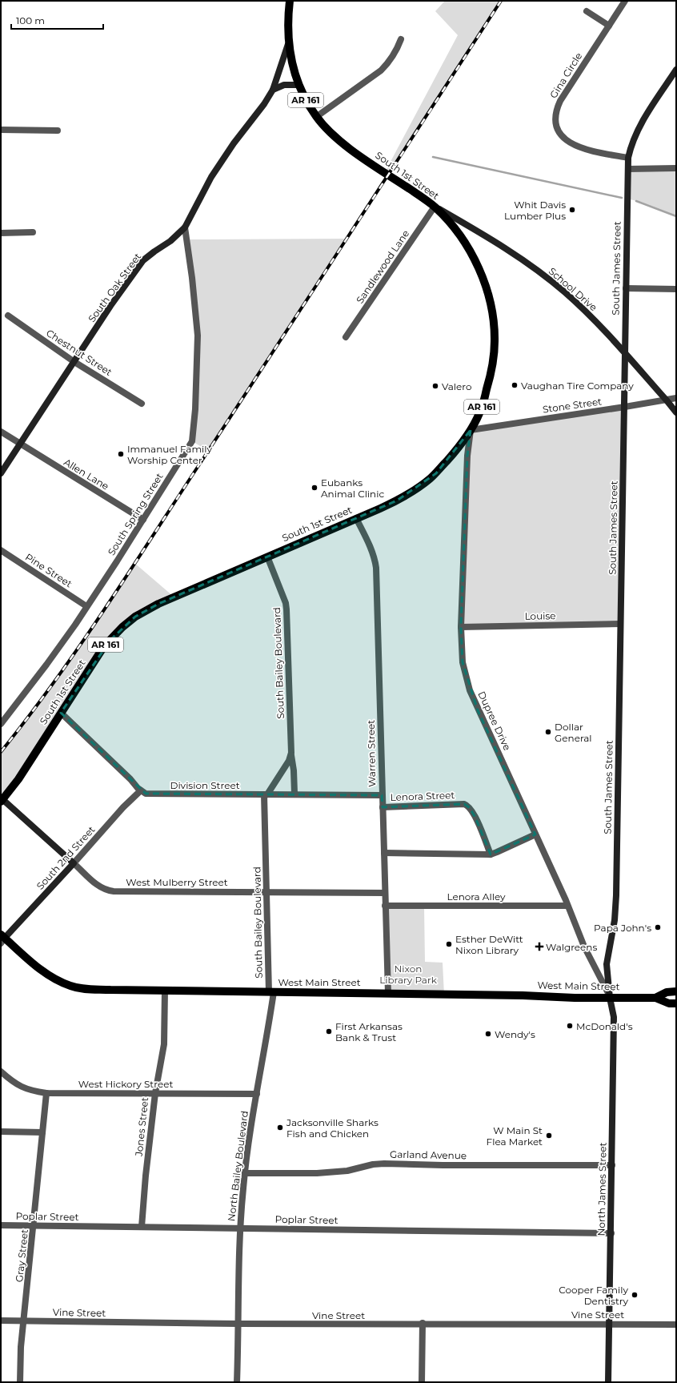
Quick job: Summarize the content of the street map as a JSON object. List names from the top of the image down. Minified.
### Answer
{"streets":{"main road":["AR 161","South 1st Street","West Main Street"],"street":["Gina Circle","Sandlewood Lane","South James Street","South Oak Street","School Drive","Chestnut Street","Stone Street","Allen Lane","South Spring Street","Pine Street","Louise","South Bailey Boulevard","Dupree Drive","Warren Street","Division Street","Lenora Street","South 2nd Street","West Mulberry Street","Lenora Alley","West Hickory Street","Jones Street","Garland Avenue","North Bailey Boulevard","North James Street","Poplar Street","Gray Street","Vine Street"]},"crossings":[["Gina Circle","South James Street"],["South 1st Street","Sandlewood Lane"],["South 1st Street","South Oak Street"],["South 1st Street","School Drive"],["South 1st Street","Stone Street"],["South 1st Street","South Bailey Boulevard"],["South 1st Street","Dupree Drive"],["South 1st Street","Warren Street"],["South 1st Street","Division Street"],["South 1st Street","West Mulberry Street"],["Sandlewood Lane","School Drive"],["South James Street","School Drive"],["South James Street","Stone Street"],["South James Street","Louise"],["South James Street","Dupree Drive"],["South James Street","West Main Street"],["South James Street","North James Street"],["South Oak Street","Chestnut Street"],["South Oak Street","Allen Lane"],["South Oak Street","South Spring Street"],["School Drive","Stone Street"],["Stone Street","Dupree Drive"],["Allen Lane","South Spring Street"],["South Spring Street","Pine Street"],["Louise","Dupree Drive"],["South Bailey Boulevard","Division Street"],["South Bailey Boulevard","West Mulberry Street"],["South Bailey Boulevard","West Main Street"],["South Bailey Boulevard","North Bailey Boulevard"],["Dupree Drive","Lenora Alley"],["Dupree Drive","West Main Street"],["Dupree Drive","North James Street"],["Warren Street","Division Street"],["Warren Street","Lenora Street"],["Warren Street","West Mulberry Street"],["Warren Street","Lenora Alley"],["Warren Street","West Main Street"],["Division Street","South 2nd Street"],["South 2nd Street","West Mulberry Street"],["South 2nd Street","West Main Street"],["West Main Street","Jones Street"],["West Main Street","North Bailey Boulevard"],["West Main Street","North James Street"],["West Hickory Street","Jones Street"],["West Hickory Street","North Bailey Boulevard"],["West Hickory Street","Gray Street"],["Jones Street","Poplar Street"],["Garland Avenue","North Bailey Boulevard"],["Garland Avenue","North James Street"],["North Bailey Boulevard","Poplar Street"],["North Bailey Boulevard","Vine Street"],["North James Street","Poplar Street"],["North James Street","Vine Street"],["Poplar Street","Gray Street"],["Gray Street","Vine Street"]],"parks":["Nixon Library Park"],"places":{"other":["Whit Davis Lumber Plus","Vaughan Tire Company","Valero","Immanuel Family Worship Center","Eubanks Animal Clinic","Dollar General","Papa John's","Esther DeWitt Nixon Library","McDonald's","First Arkansas Bank & Trust","Wendy's","Jacksonville Sharks Fish and Chicken","W Main St Flea Market","Cooper Family Dentistry"],"health":["Walgreens"]},"scale_bar":"100 m"}
